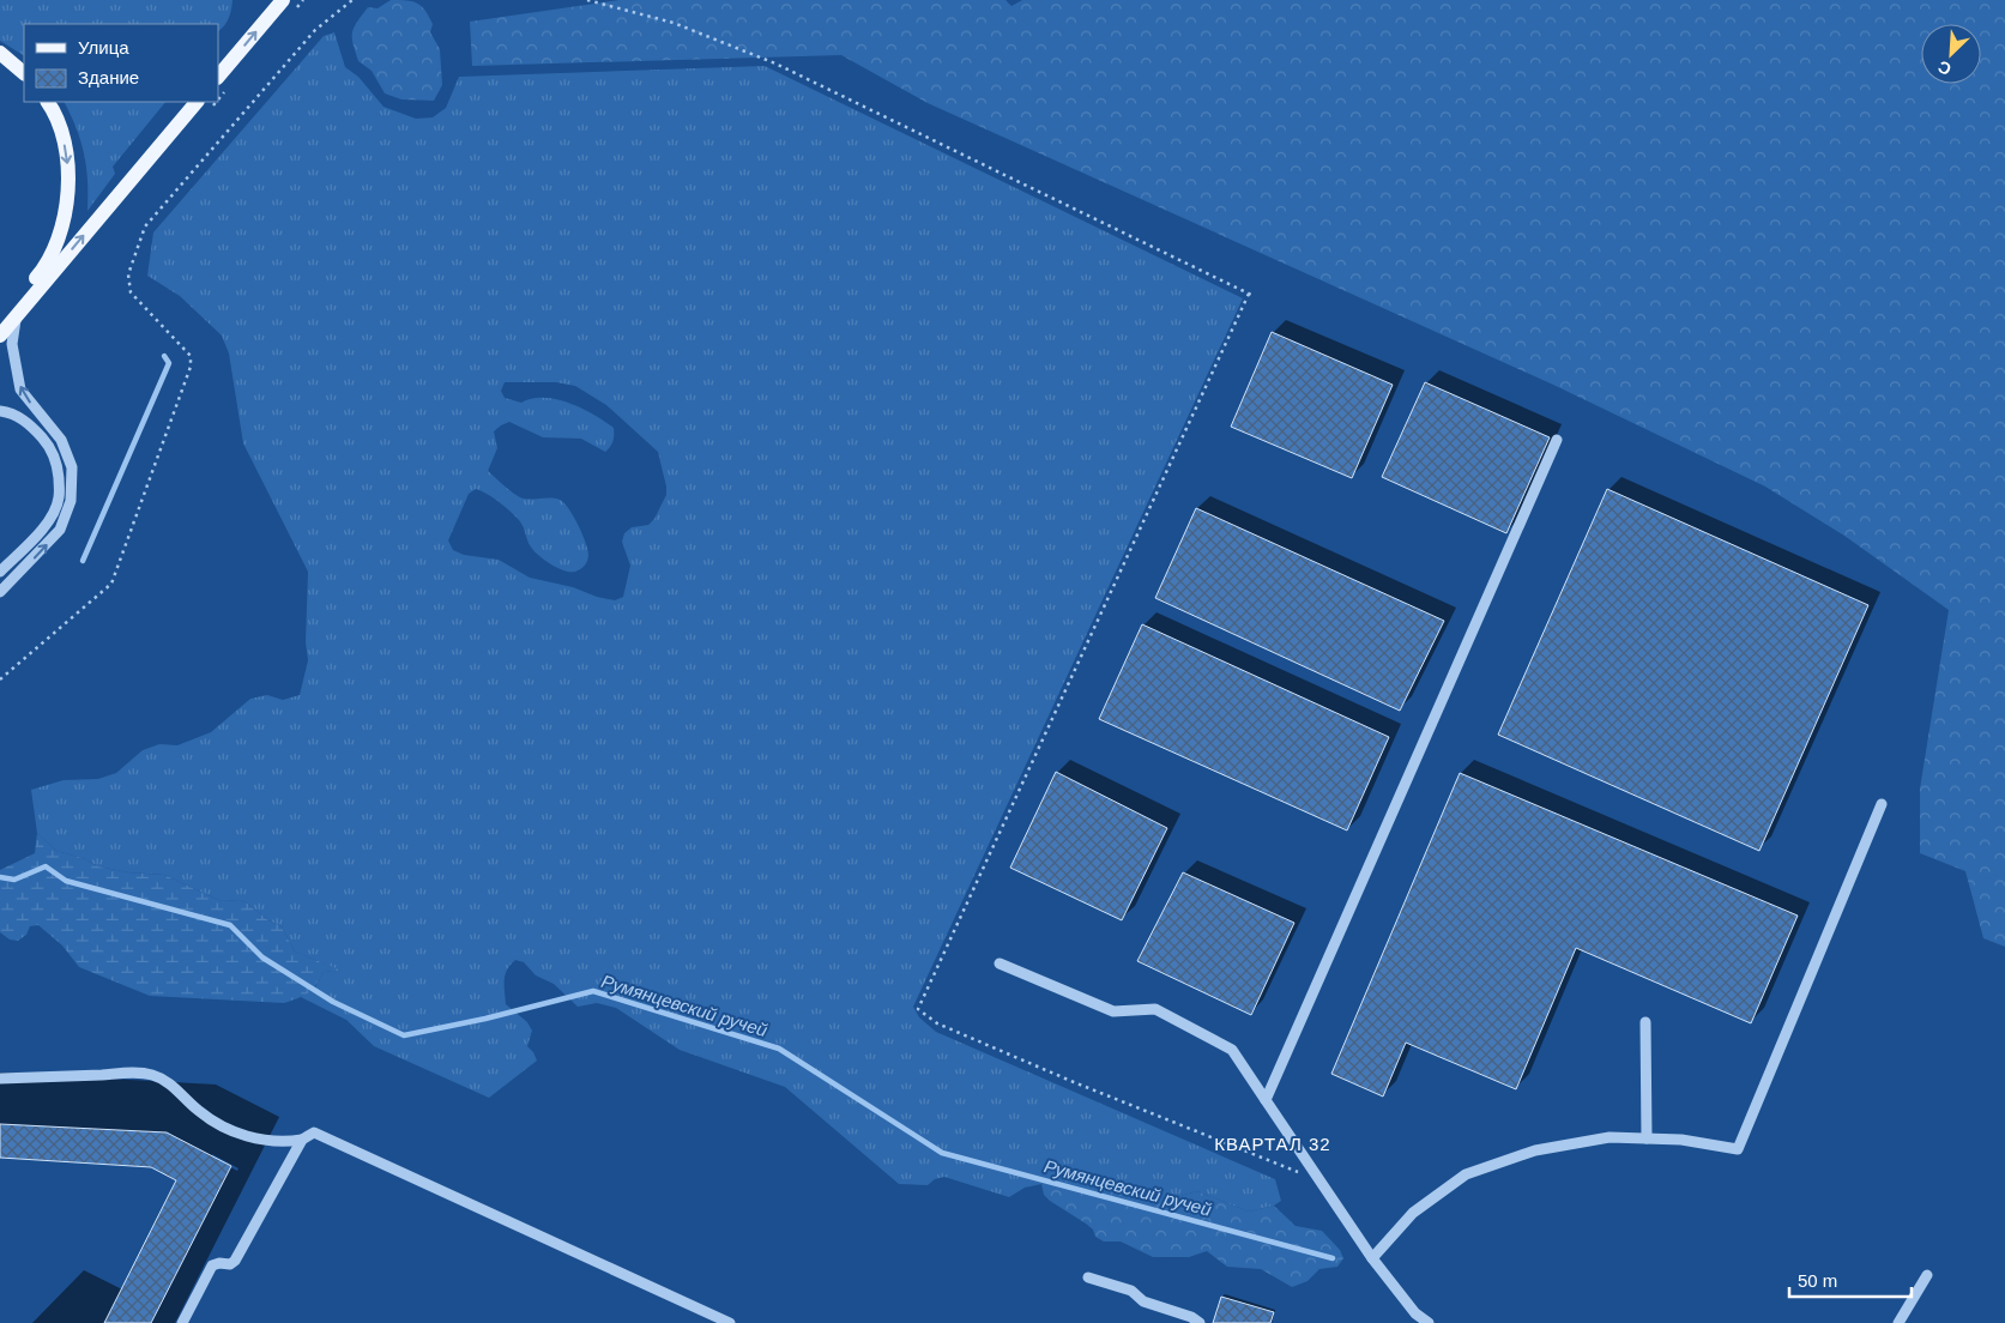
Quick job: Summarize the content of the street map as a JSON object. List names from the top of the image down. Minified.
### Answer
{"districts":["КВАРТАЛ 32"],"water":["Румянцевский ручей"],"legend":["Улица","Здание"],"scale_bar":"50 m","north":"bottom left"}
